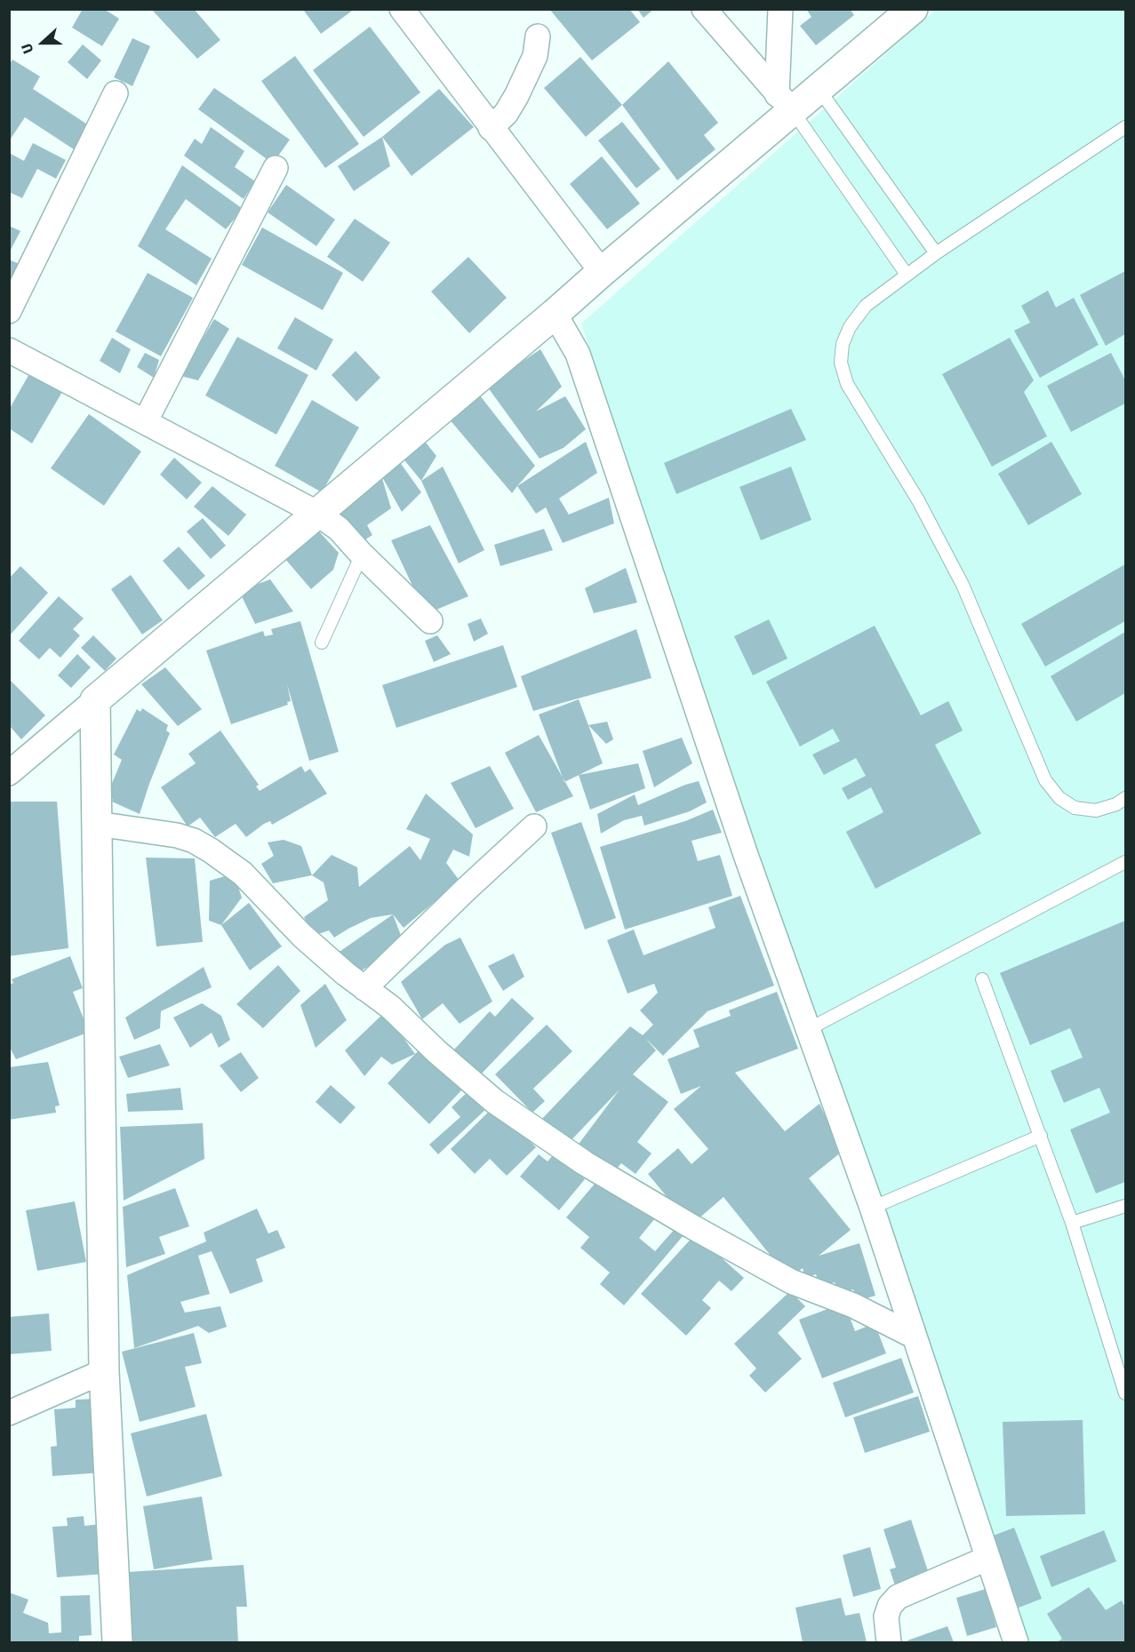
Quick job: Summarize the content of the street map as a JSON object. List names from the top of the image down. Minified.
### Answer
{"north":"left"}
